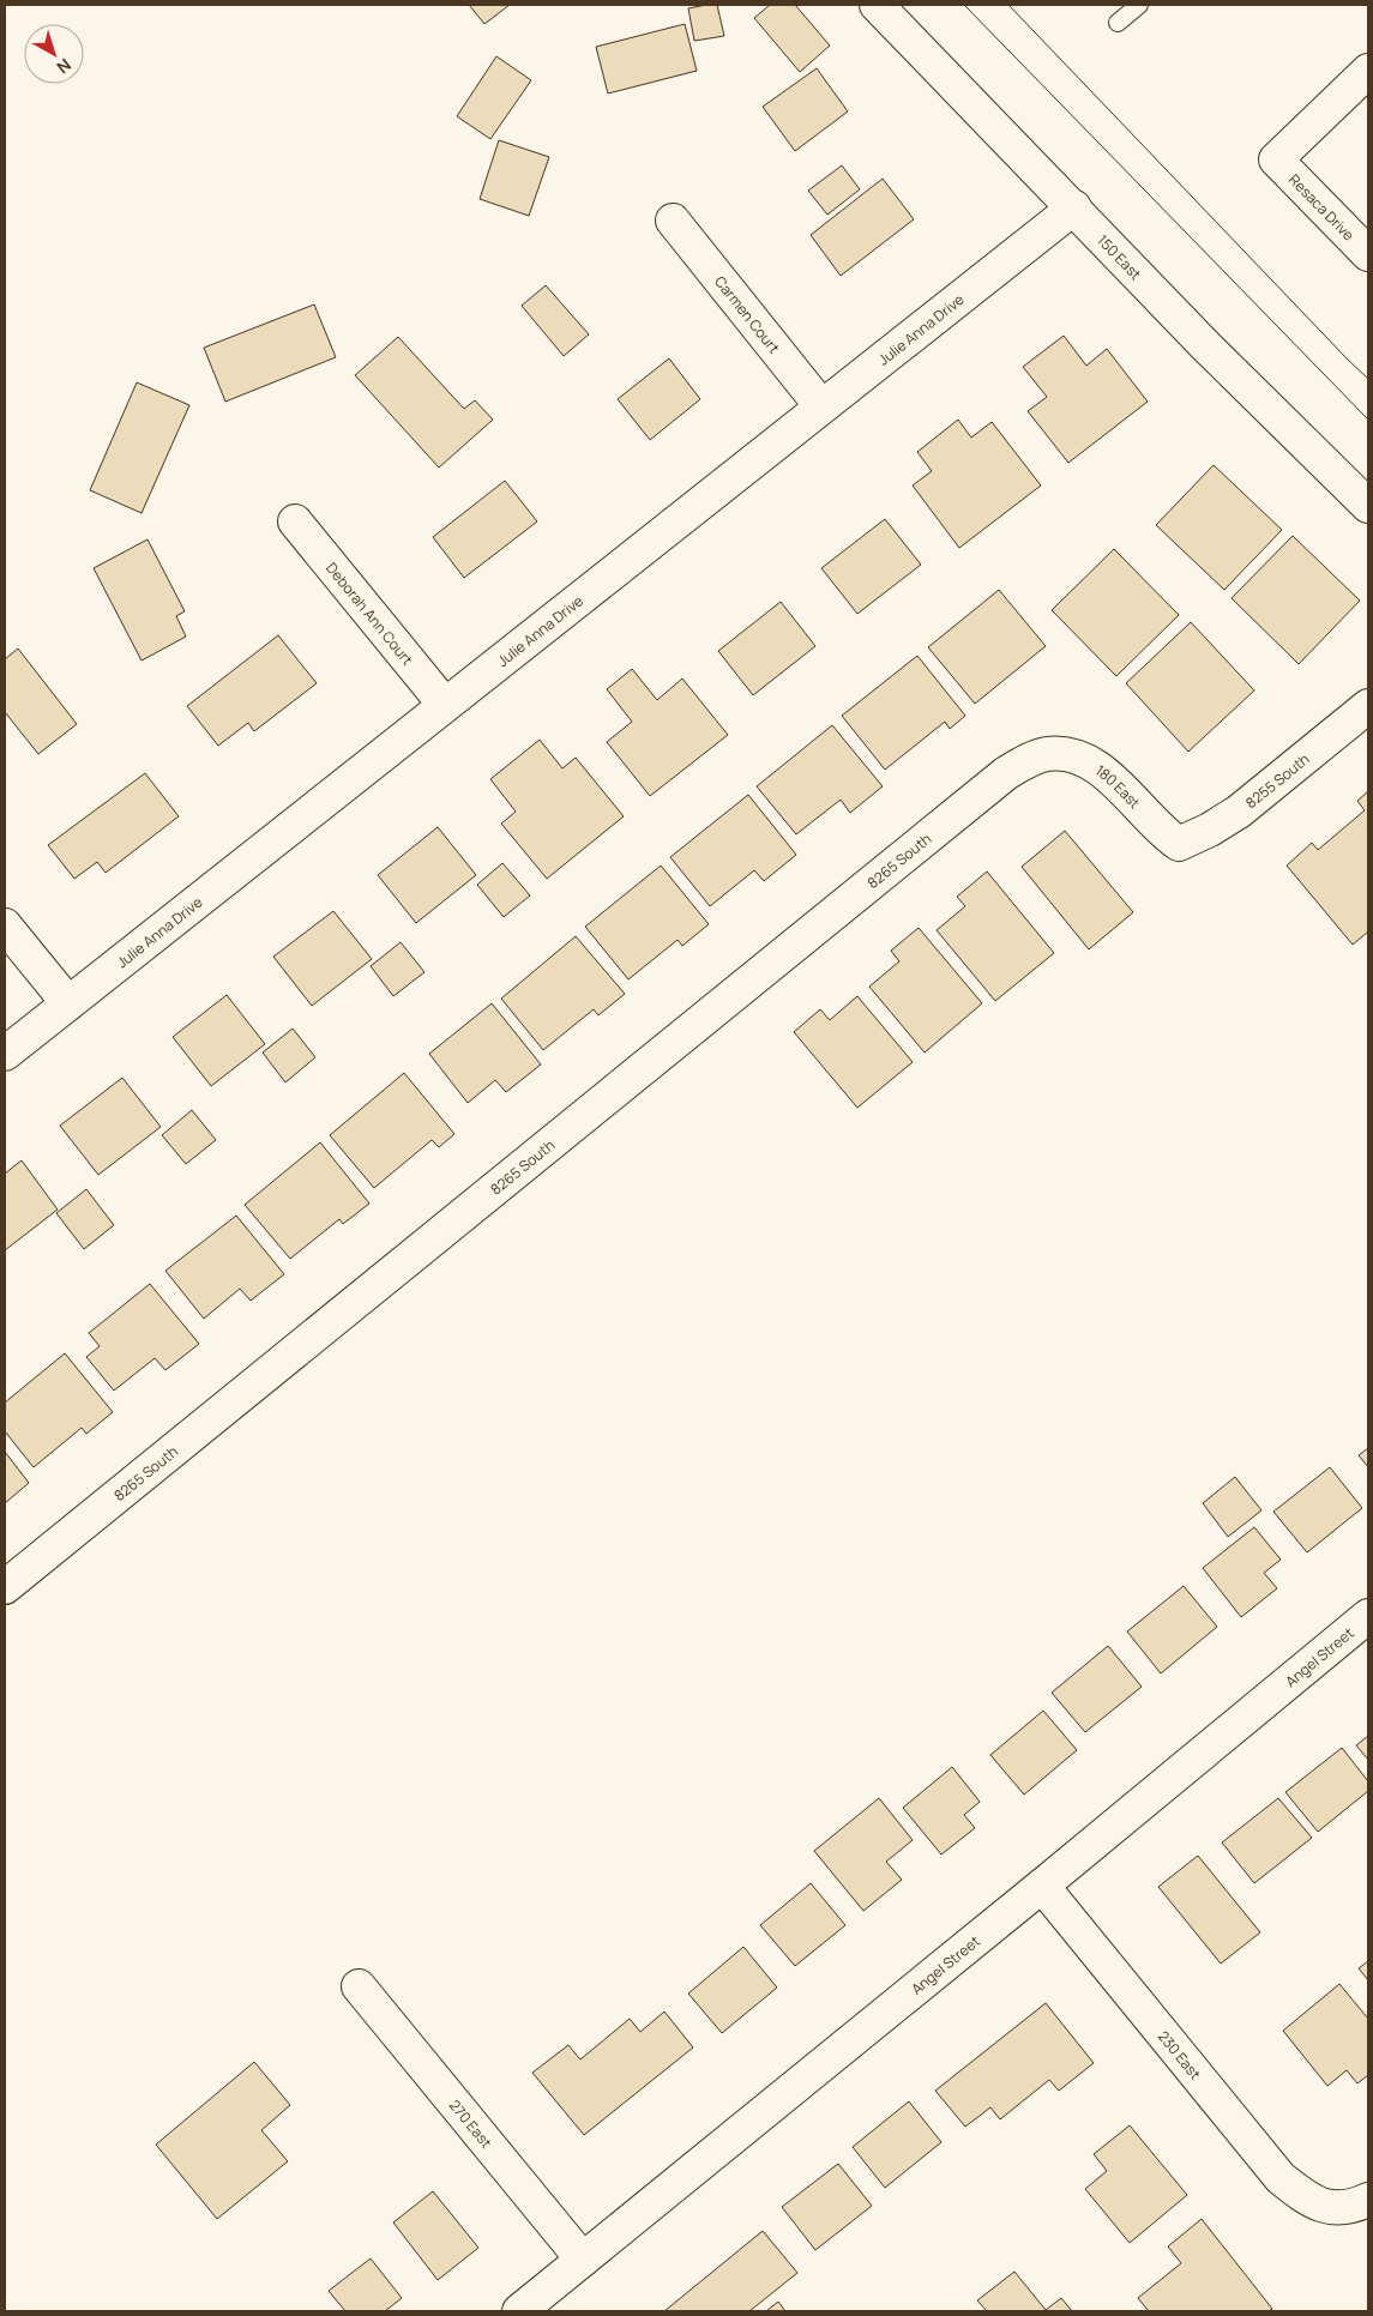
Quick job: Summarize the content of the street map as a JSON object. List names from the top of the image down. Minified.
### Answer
{"streets":{"street":["Resaca Drive","150 East","Carmen Court","Julie Anna Drive","Deborah Ann Court","8255 South","180 East","8265 South","Angel Street","230 East","270 East"]},"crossings":[["150 East","Julie Anna Drive"],["Carmen Court","Julie Anna Drive"],["Julie Anna Drive","Deborah Ann Court"],["8255 South","180 East"],["180 East","8265 South"],["Angel Street","230 East"],["Angel Street","270 East"]],"north":"bottom right"}
